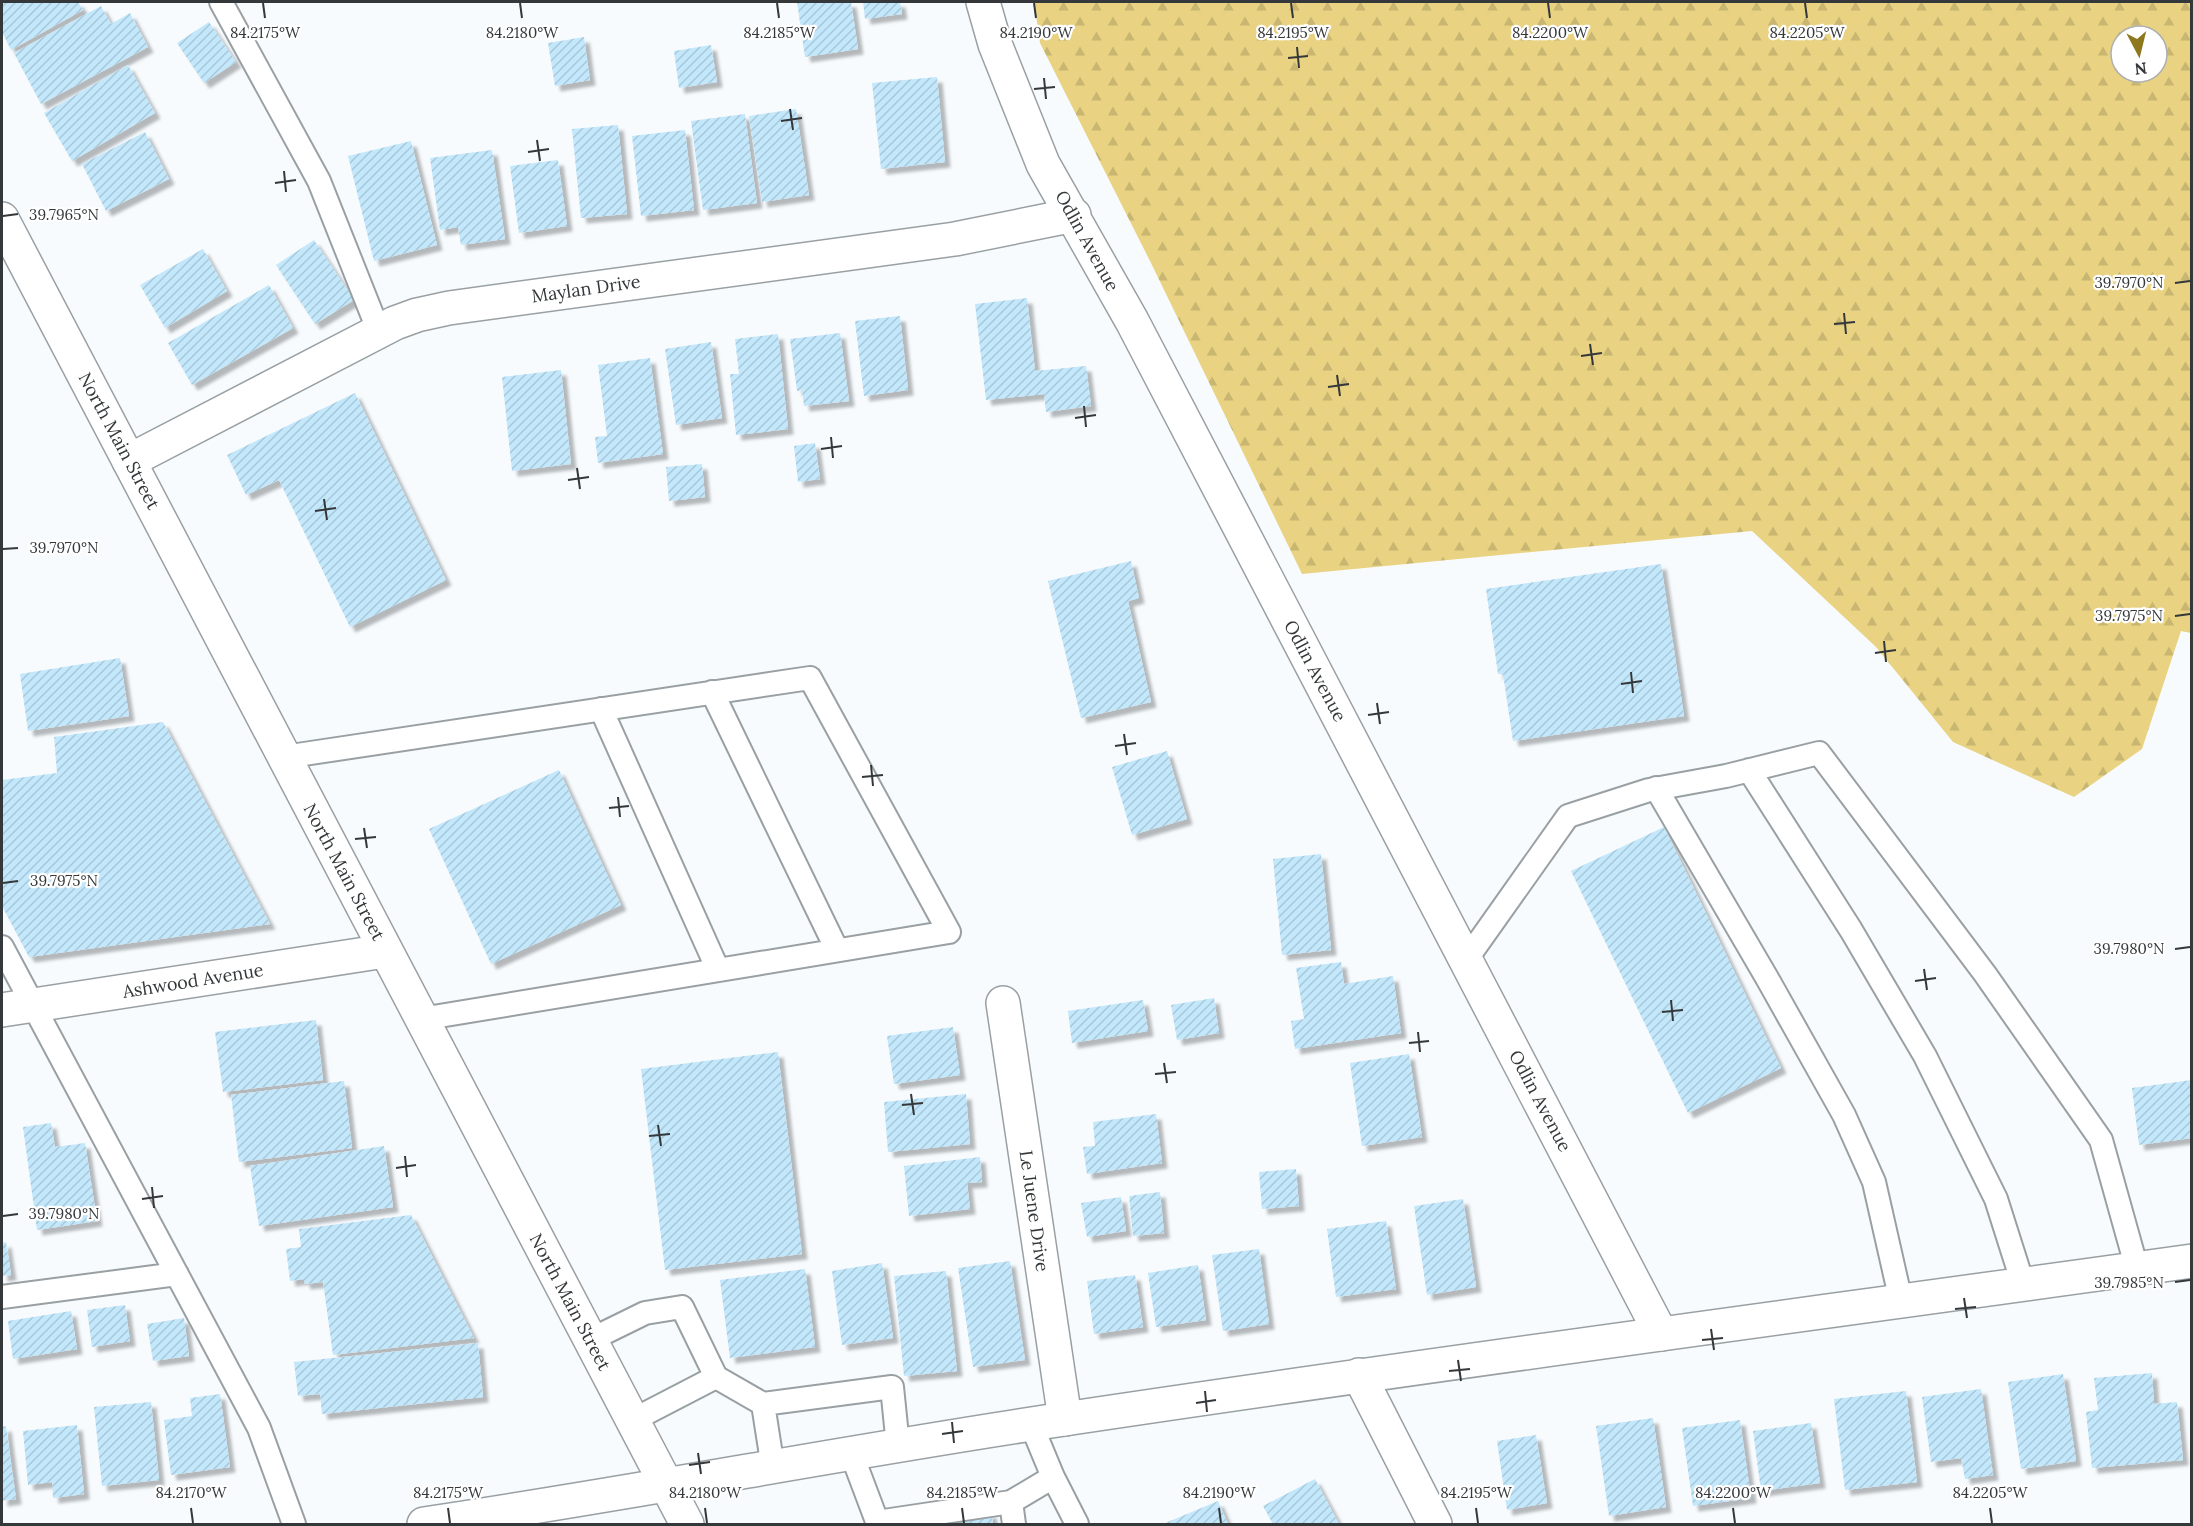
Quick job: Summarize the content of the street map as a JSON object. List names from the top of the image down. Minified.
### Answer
{"streets":{"street":["Odlin Avenue","Maylan Drive","North Main Street","Ashwood Avenue","Le Juene Drive"]},"crossings":[["Odlin Avenue","Maylan Drive"],["Maylan Drive","North Main Street"],["North Main Street","Ashwood Avenue"]],"north":"bottom","coordinates":["84.2175°W","84.2180°W","84.2185°W","84.2190°W","84.2195°W","84.2200°W","84.2205°W","39.7965°N","39.7970°N","39.7975°N","39.7980°N","39.7985°N","84.2170°W"]}
